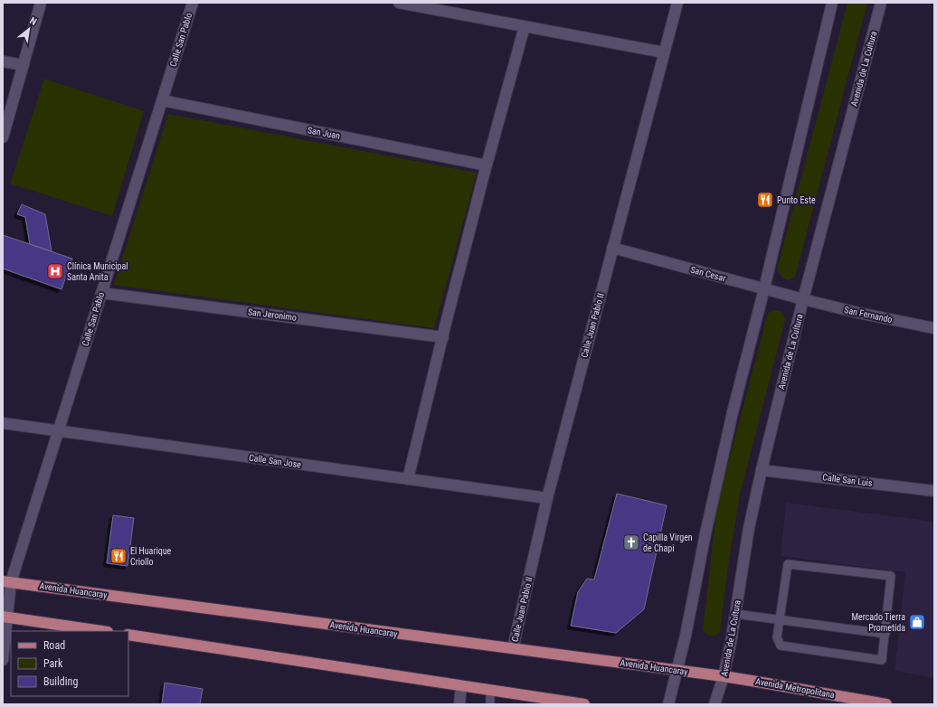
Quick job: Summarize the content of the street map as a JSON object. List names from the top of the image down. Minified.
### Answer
{"streets":{"main road":["Avenida Huancaray","Avenida Metropolitana"],"street":["Calle San Pablo","Avenida de La Cultura","San Juan","San Cesar","San Jeronimo","San Fernando","Calle Juan Pablo II","Calle San Jose","Calle San Luis"]},"crossings":[["Calle San Pablo","San Juan"],["Calle San Pablo","San Jeronimo"],["Calle San Pablo","Calle San Jose"],["Calle San Pablo","Avenida Huancaray"],["Avenida de La Cultura","San Cesar"],["Avenida de La Cultura","San Fernando"],["Avenida de La Cultura","Calle San Luis"],["Avenida de La Cultura","Avenida Huancaray"],["Avenida de La Cultura","Avenida Metropolitana"],["San Cesar","San Fernando"],["San Cesar","Calle Juan Pablo II"],["Calle Juan Pablo II","Calle San Jose"],["Calle Juan Pablo II","Avenida Huancaray"],["Avenida Huancaray","Avenida Metropolitana"]],"places":{"restaurant":["Punto Este","El Huarique Criollo"],"hospital":["Clínica Municipal Santa Anita"],"church":["Capilla Virgen de Chapi"],"shop":["Mercado Tierra Prometida"]},"legend":["Road","Park","Building"],"north":"top right"}
